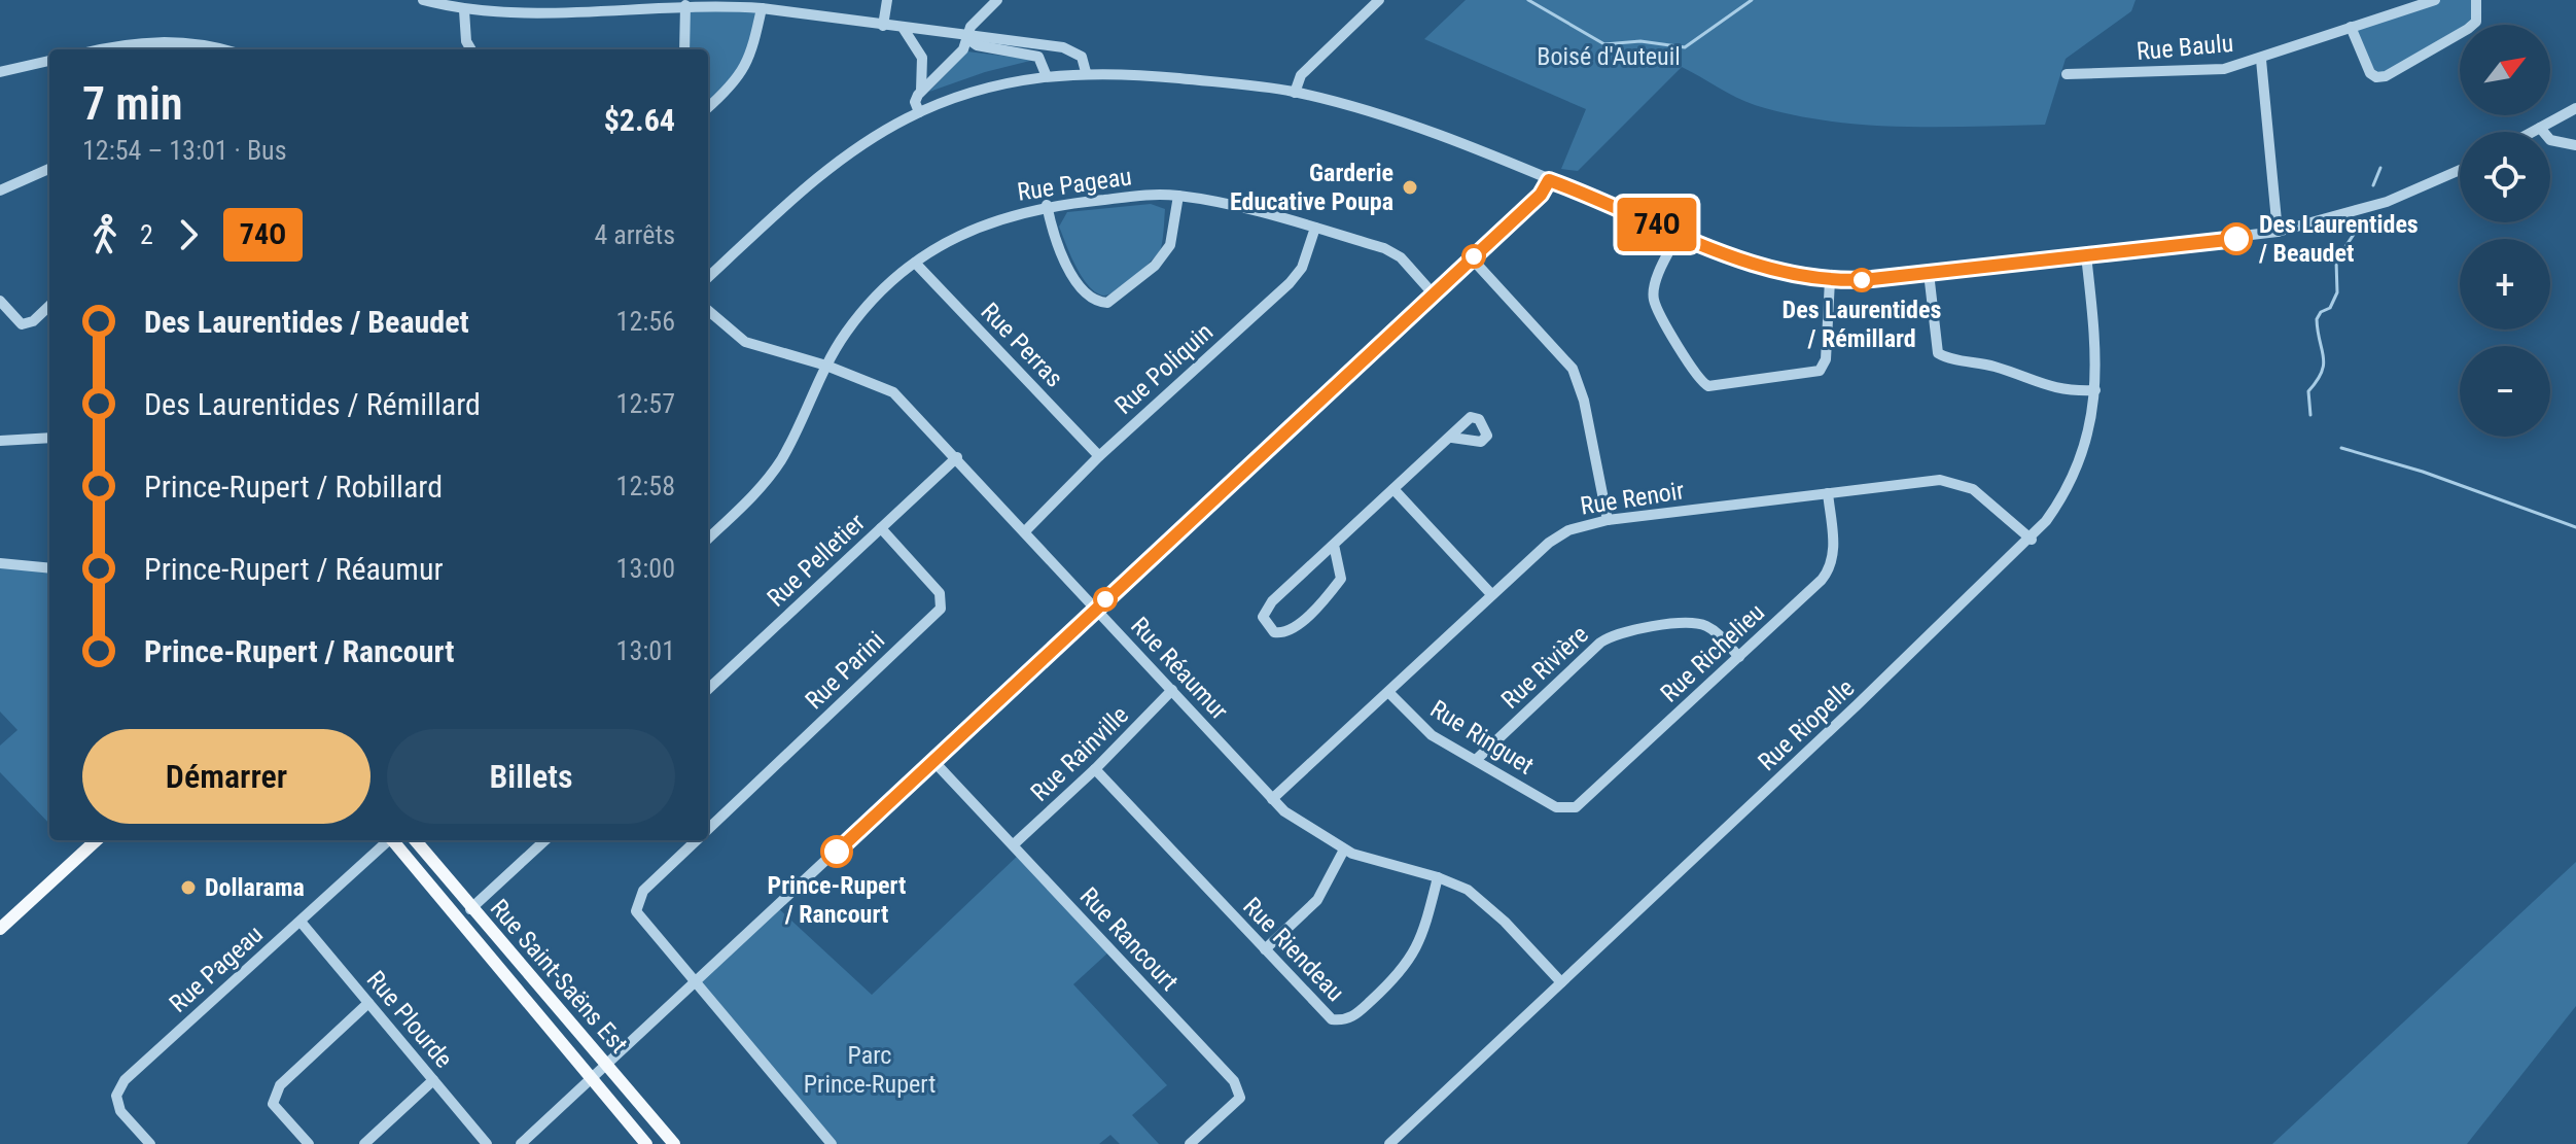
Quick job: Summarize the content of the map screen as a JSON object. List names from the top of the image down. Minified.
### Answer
{"streets":{"main road":["Rue Saint-Saëns Est"],"street":["Rue Baulu","Rue Pageau","Rue Perras","Rue Poliquin","Rue Renoir","Rue Pelletier","Rue Richelieu","Rue Rivière","Rue Réaumur","Rue Parini","Rue Riopelle","Rue Ringuet","Rue Rainville","Rue Rancourt","Rue Riendeau","Rue Plourde"]},"crossings":[["Rue Pageau","Rue Perras"],["Rue Pageau","Rue Poliquin"],["Rue Pageau","Rue Réaumur"],["Rue Pageau","Rue Plourde"],["Rue Perras","Rue Poliquin"],["Rue Poliquin","Rue Réaumur"],["Rue Renoir","Rue Richelieu"],["Rue Renoir","Rue Réaumur"],["Rue Renoir","Rue Riopelle"],["Rue Renoir","Rue Ringuet"],["Rue Pelletier","Rue Réaumur"],["Rue Pelletier","Rue Parini"],["Rue Richelieu","Rue Rivière"],["Rue Richelieu","Rue Ringuet"],["Rue Rivière","Rue Ringuet"],["Rue Réaumur","Rue Riopelle"],["Rue Réaumur","Rue Rainville"],["Rue Réaumur","Rue Riendeau"],["Rue Rainville","Rue Rancourt"],["Rue Rainville","Rue Riendeau"]],"parks":["Boisé d'Auteuil","Parc Prince-Rupert"],"places":["Garderie Educative Poupa","Des Laurentides / Beaudet","Des Laurentides / Rémillard","Prince-Rupert / Rancourt","Dollarama"],"lines":["bus line 74O"],"north":"top right","page":{"on_map":"74O","map_buttons":["+","−"],"heading":["7 min","12:54 – 13:01 · Bus","$2.64"],"legs":["2","74O","4 arrêts"],"list":[{"name":"Des Laurentides / Beaudet","value":"12:56"},{"name":"Des Laurentides / Rémillard","value":"12:57"},{"name":"Prince-Rupert / Robillard","value":"12:58"},{"name":"Prince-Rupert / Réaumur","value":"13:00"},{"name":"Prince-Rupert / Rancourt","value":"13:01"}],"buttons":["Démarrer","Billets"]}}
